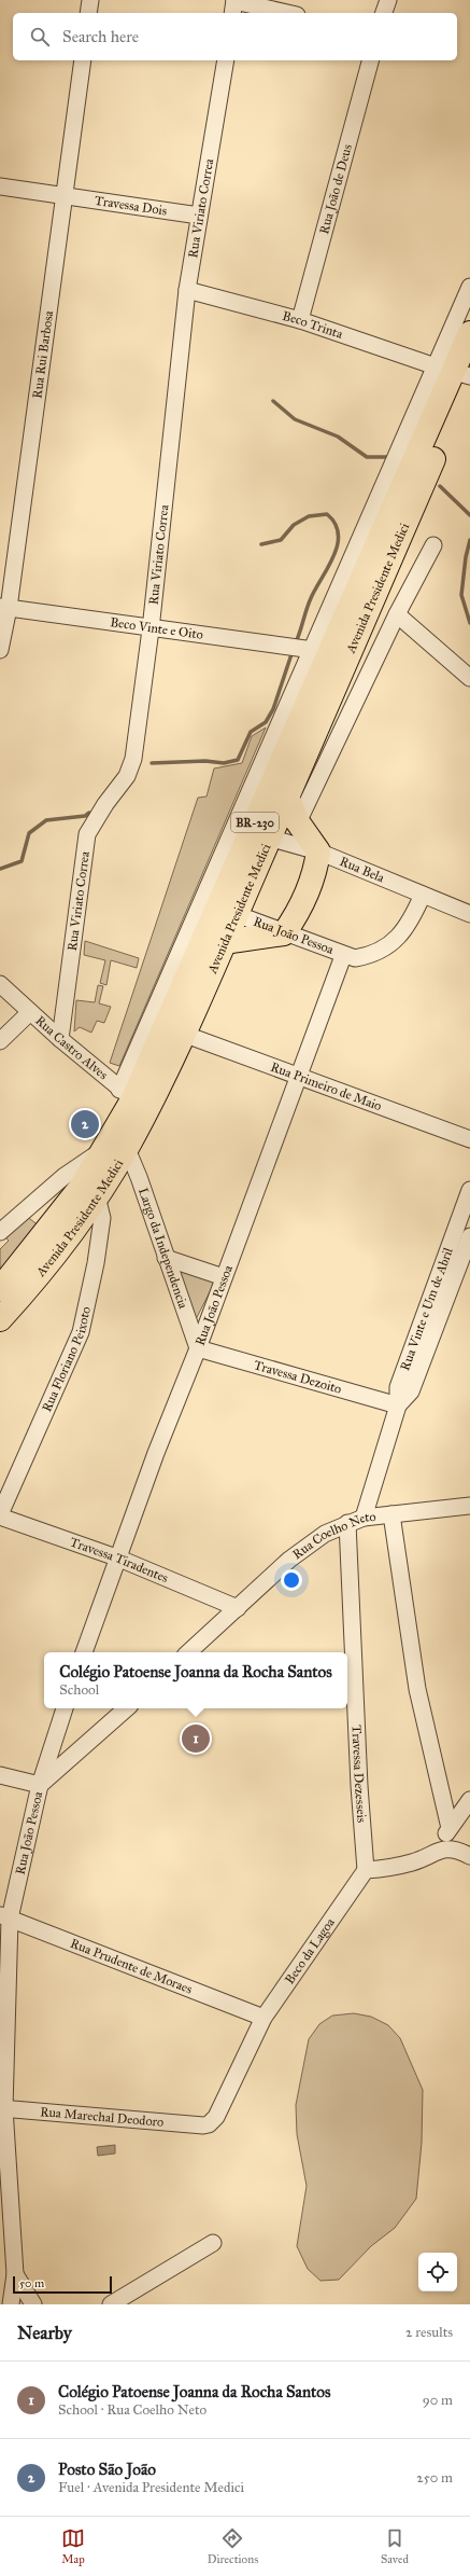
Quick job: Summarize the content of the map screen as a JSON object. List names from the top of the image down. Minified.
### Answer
{"streets":{"main road":["Avenida Presidente Medici","BR-230"],"street":["Rua João de Deus","Travessa Dois","Rua Viriato Correa","Beco Trinta","Rua Rui Barbosa","Beco Vinte e Oito","Rua Bela","Rua João Pessoa","Rua Castro Alves","Rua Primeiro de Maio","Largo da Independencia","Rua Vinte e Um de Abril","Rua Floriano Peixoto","Travessa Dezoito","Rua Coelho Neto","Travessa Tiradentes","Travessa Dezesseis","Beco da Lagoa","Rua Prudente de Moraes","Rua Marechal Deodoro"]},"crossings":[["Rua João de Deus","Beco Trinta"],["Travessa Dois","Rua Viriato Correa"],["Travessa Dois","Rua Rui Barbosa"],["Rua Viriato Correa","Beco Trinta"],["Rua Viriato Correa","Beco Vinte e Oito"],["Rua Viriato Correa","Rua Castro Alves"],["Beco Trinta","Avenida Presidente Medici"],["Rua Rui Barbosa","Beco Vinte e Oito"],["Avenida Presidente Medici","Rua Bela"],["Avenida Presidente Medici","Rua João Pessoa"],["Avenida Presidente Medici","Rua Castro Alves"],["Avenida Presidente Medici","Rua Primeiro de Maio"],["Avenida Presidente Medici","Largo da Independencia"],["Avenida Presidente Medici","Rua Floriano Peixoto"],["Rua Bela","Rua João Pessoa"],["Rua João Pessoa","Rua Primeiro de Maio"],["Rua João Pessoa","Largo da Independencia"],["Rua João Pessoa","Travessa Dezoito"],["Rua João Pessoa","Travessa Tiradentes"],["Rua João Pessoa","Rua Prudente de Moraes"],["Rua João Pessoa","Rua Marechal Deodoro"],["Largo da Independencia","Travessa Dezoito"],["Rua Vinte e Um de Abril","Travessa Dezoito"],["Rua Vinte e Um de Abril","Rua Coelho Neto"],["Rua Floriano Peixoto","Travessa Tiradentes"],["Rua Coelho Neto","Travessa Tiradentes"],["Rua Coelho Neto","Travessa Dezesseis"],["Travessa Dezesseis","Beco da Lagoa"],["Beco da Lagoa","Rua Prudente de Moraes"],["Beco da Lagoa","Rua Marechal Deodoro"]],"scale_bar":"50 m","page":{"search":"Search here","pins":["2","1"],"popup":["Colégio Patoense Joanna da Rocha Santos","School"],"scale":"50 m","heading":["Nearby","2 results"],"list":[{"mark":"1","name":"Colégio Patoense Joanna da Rocha Santos","note":"School · Rua Coelho Neto","value":"90 m"},{"mark":"2","name":"Posto São João","note":"Fuel · Avenida Presidente Medici","value":"250 m"}],"nav":["Map","Directions","Saved"]}}
